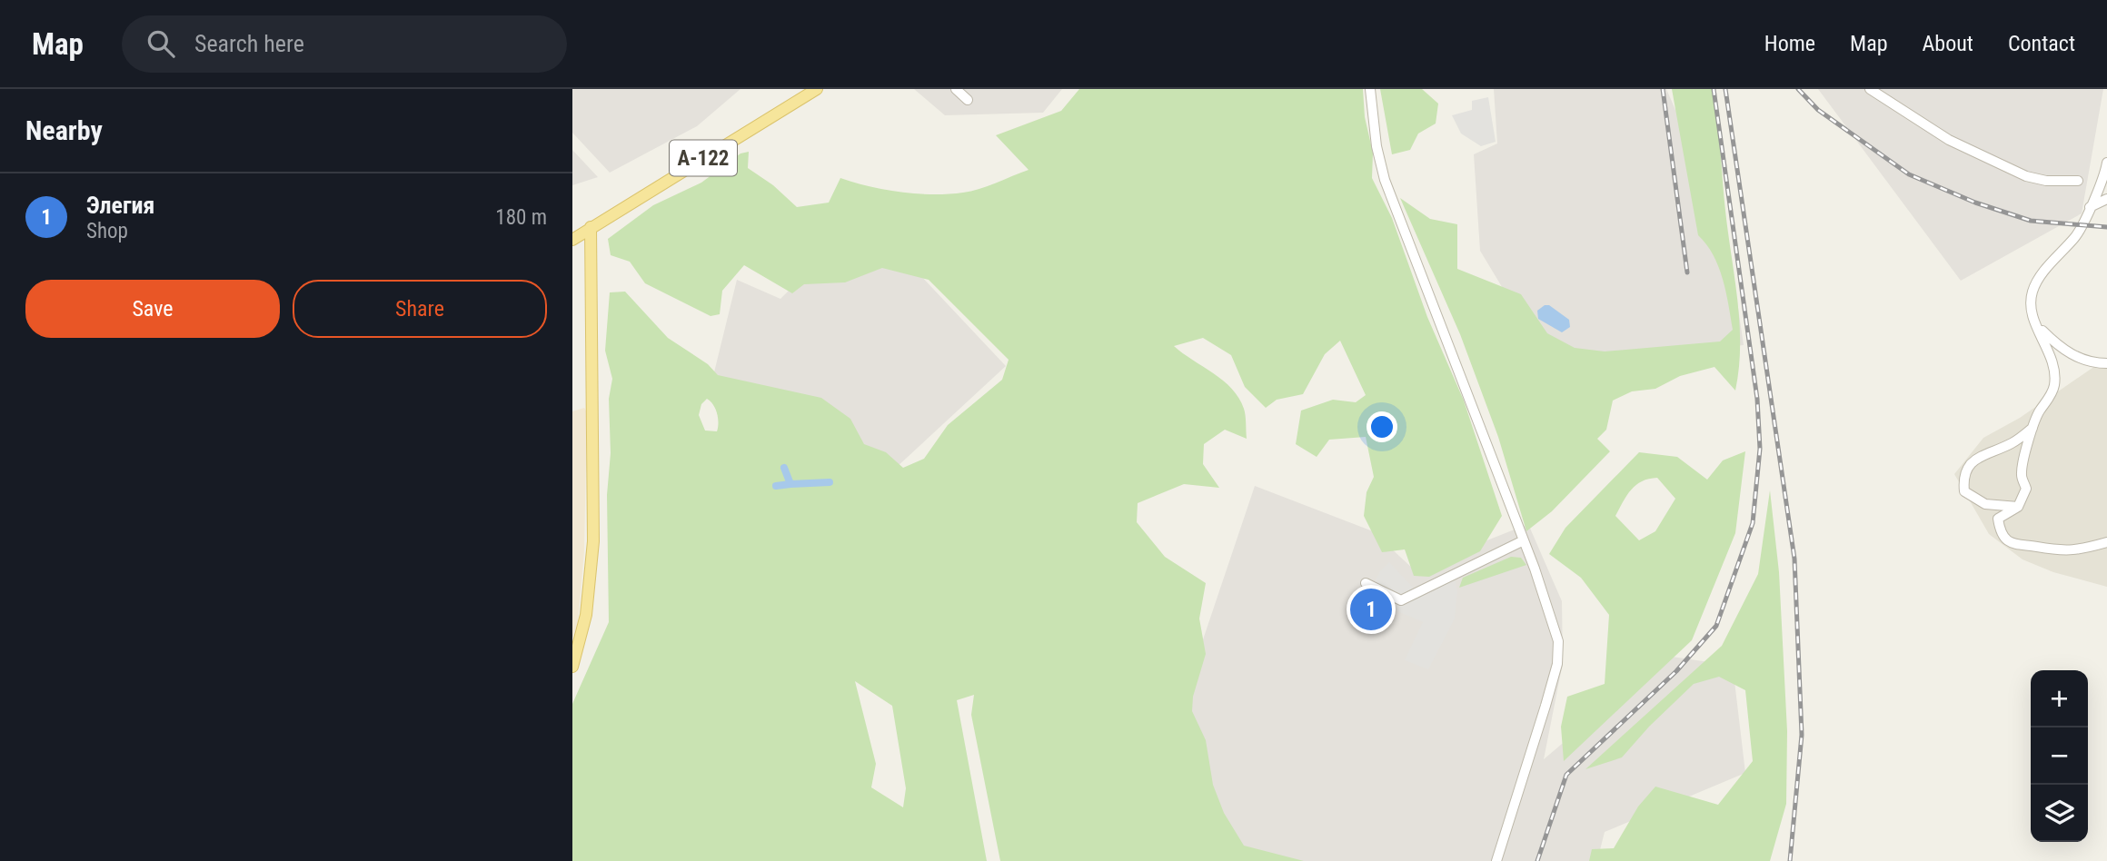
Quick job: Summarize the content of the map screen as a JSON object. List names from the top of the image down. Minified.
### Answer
{"streets":{"main road":["А-122"]},"page":{"header":"Map","search":"Search here","nav":["Home","Map","About","Contact"],"heading":"Nearby","list":[{"mark":"1","name":"Элегия","note":"Shop","value":"180 m"}],"buttons":["Save","Share"],"pins":"1","map_buttons":["+","−"]}}
